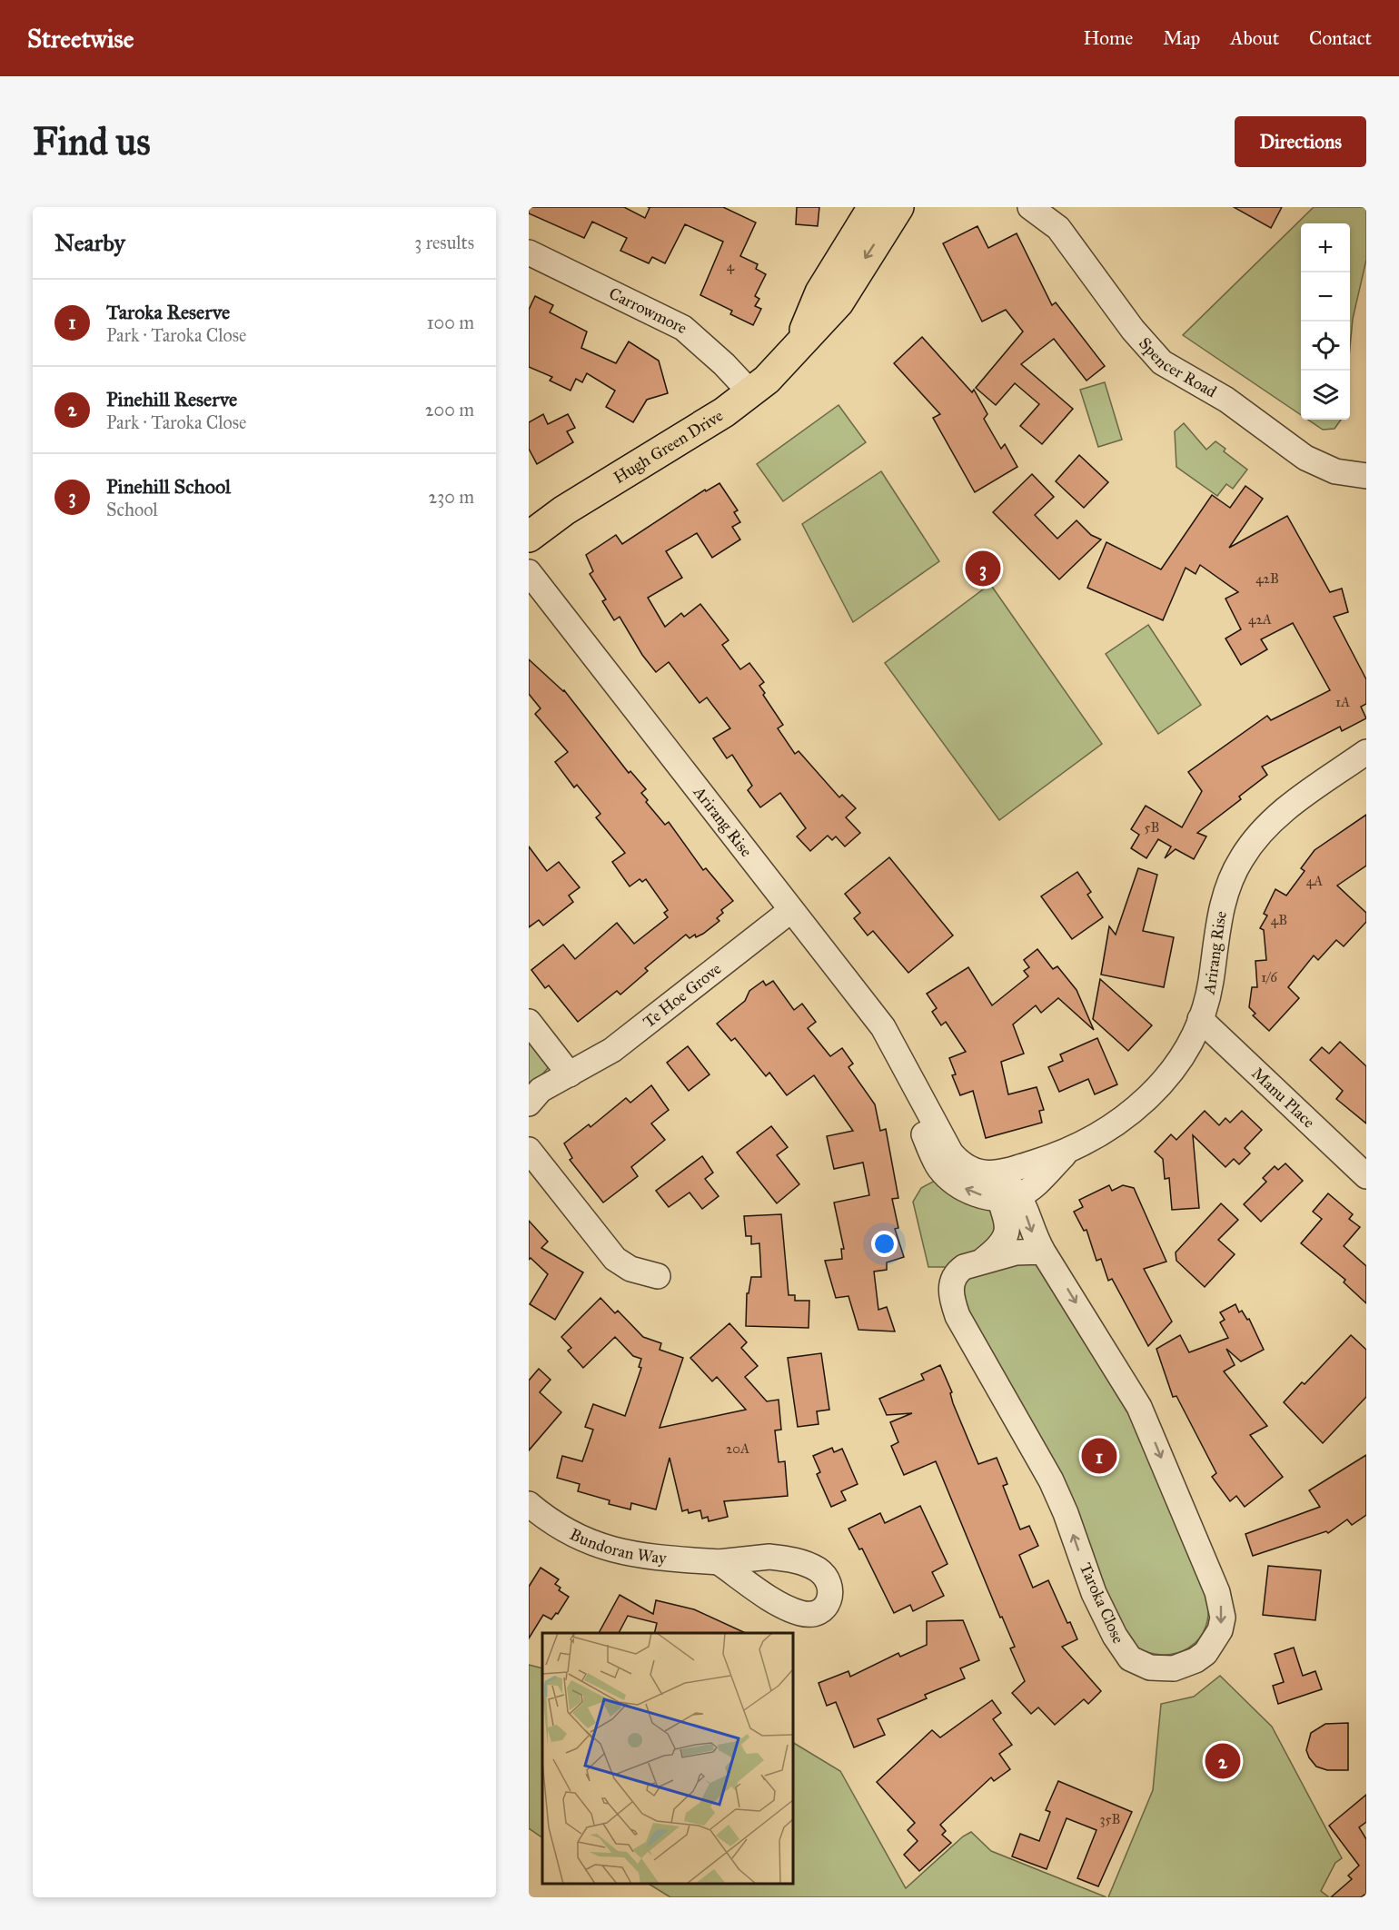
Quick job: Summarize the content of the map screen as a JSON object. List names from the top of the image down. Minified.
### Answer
{"streets":{"main road":["Hugh Green Drive"],"street":["Carrowmore","Spencer Road","Arirang Rise","Te Hoe Grove","Manu Place","Bundoran Way","Taroka Close"]},"crossings":[["Carrowmore","Hugh Green Drive"],["Arirang Rise","Te Hoe Grove"],["Arirang Rise","Manu Place"],["Arirang Rise","Taroka Close"]],"house_numbers":["4","42B","42A","1A","5B","4A","4B","1/6","20A","35B"],"page":{"header":"Streetwise","nav":["Home","Map","About","Contact"],"buttons":"Directions","title":"Find us","heading":["Nearby","3 results"],"map_buttons":["+","−"],"list":[{"mark":"1","name":"Taroka Reserve","note":"Park · Taroka Close","value":"100 m"},{"mark":"2","name":"Pinehill Reserve","note":"Park · Taroka Close","value":"200 m"},{"mark":"3","name":"Pinehill School","note":"School","value":"230 m"}],"pins":["3","1","2"]}}
